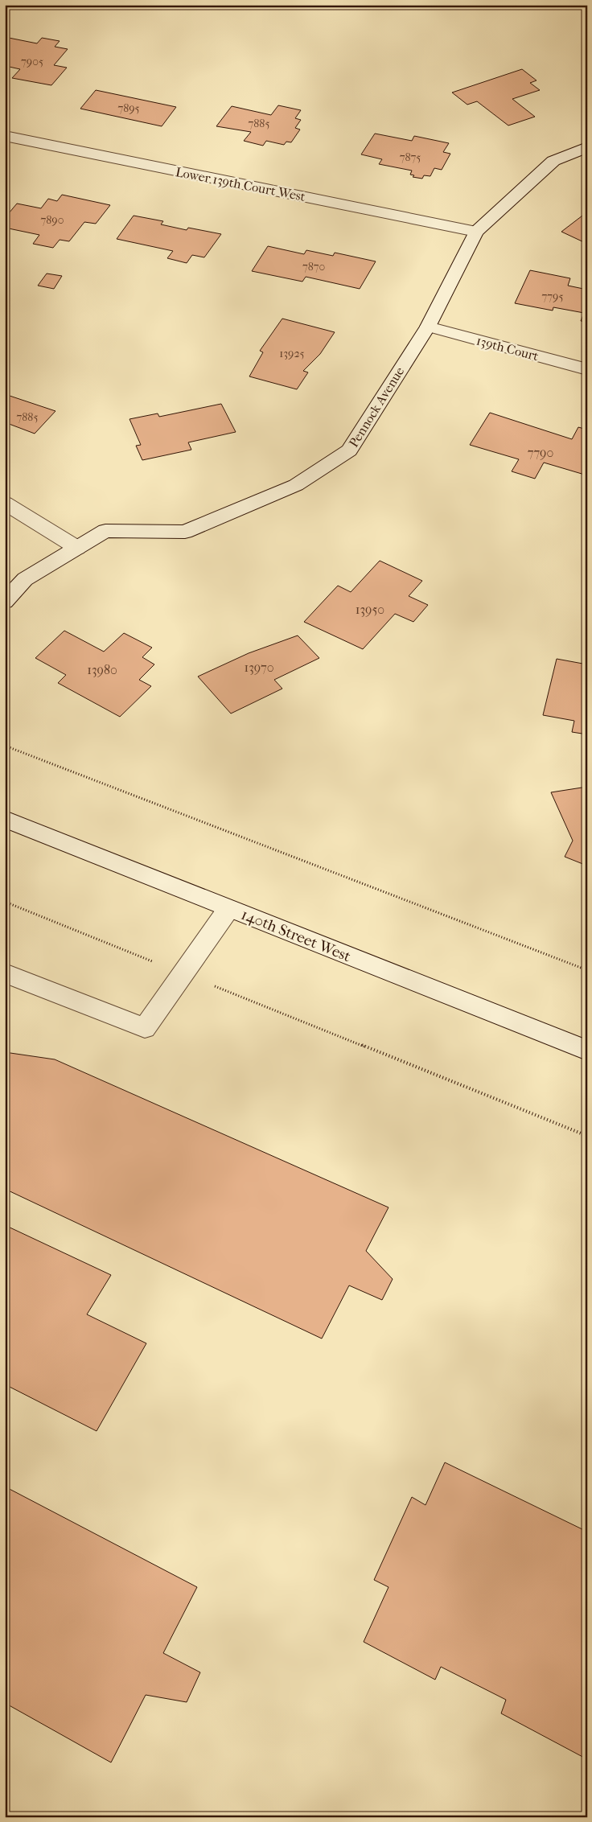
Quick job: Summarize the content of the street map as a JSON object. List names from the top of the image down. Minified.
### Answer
{"streets":{"street":["Lower 139th Court West","139th Court","Pennock Avenue","140th Street West"]},"crossings":[["Lower 139th Court West","Pennock Avenue"],["139th Court","Pennock Avenue"]],"house_numbers":["7905","7895","7885","7875","7890","7870","7795","13925","7885","7790","13950","13970","13980"]}
